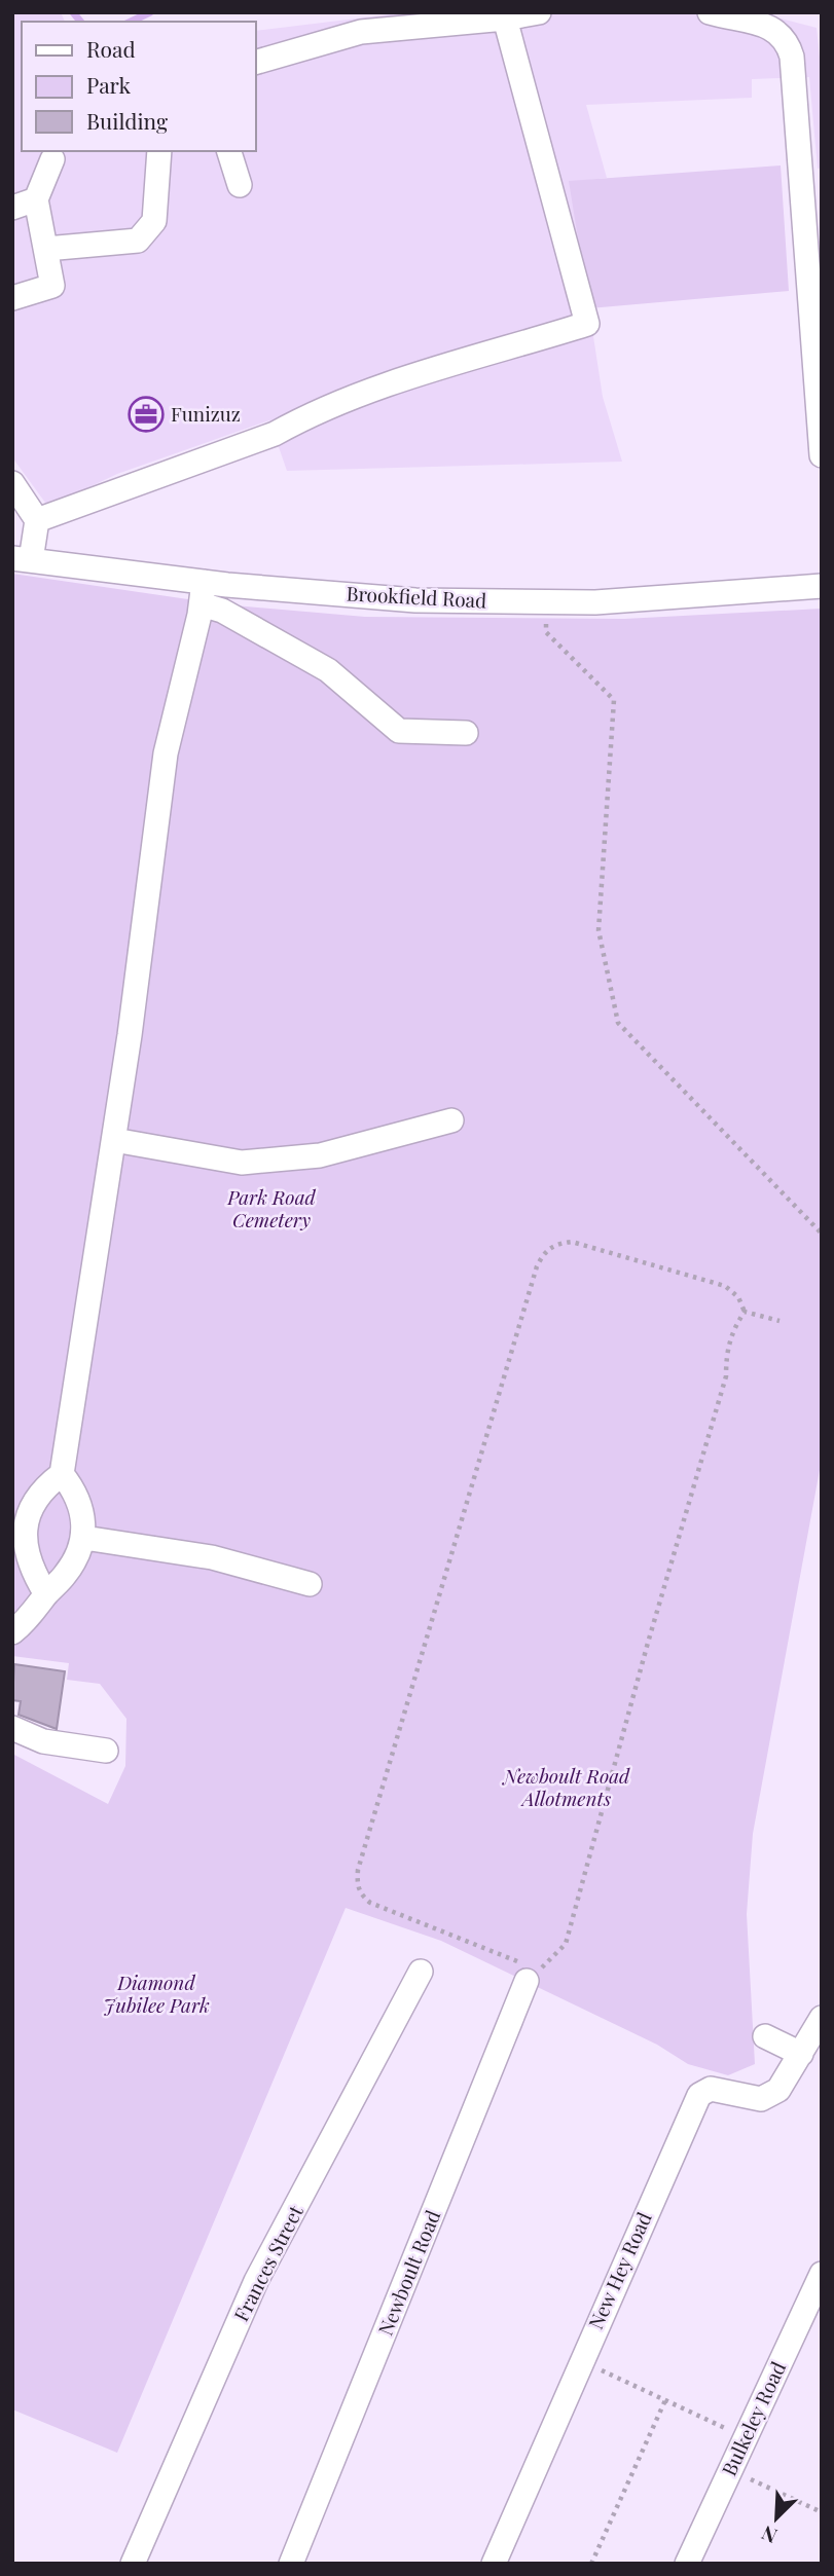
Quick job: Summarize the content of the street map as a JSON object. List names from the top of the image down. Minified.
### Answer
{"streets":{"street":["Brookfield Road","Frances Street","New Hey Road","Newboult Road","Bulkeley Road"]},"parks":["Park Road Cemetery","Newboult Road Allotments","Diamond Jubilee Park"],"places":{"office":["Funizuz"]},"legend":["Road","Park","Building"],"north":"bottom left"}
